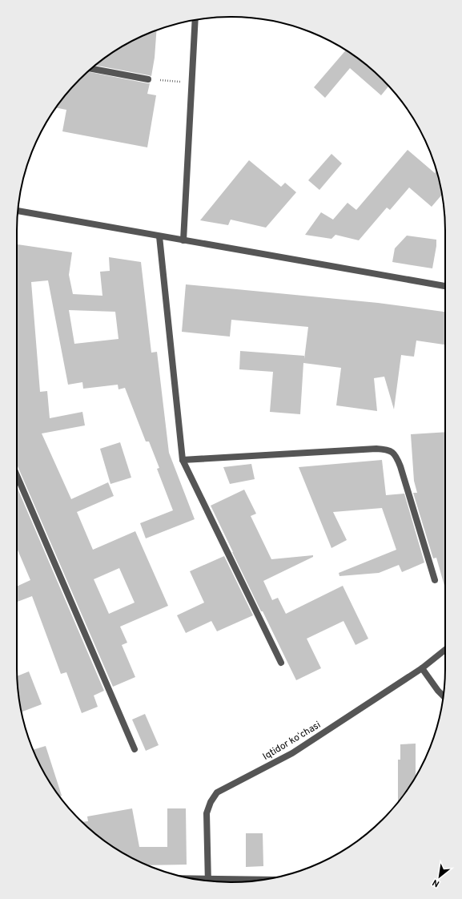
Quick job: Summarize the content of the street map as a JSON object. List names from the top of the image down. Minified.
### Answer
{"streets":{"street":["Iqtidor koʻchasi"]},"north":"bottom left"}
